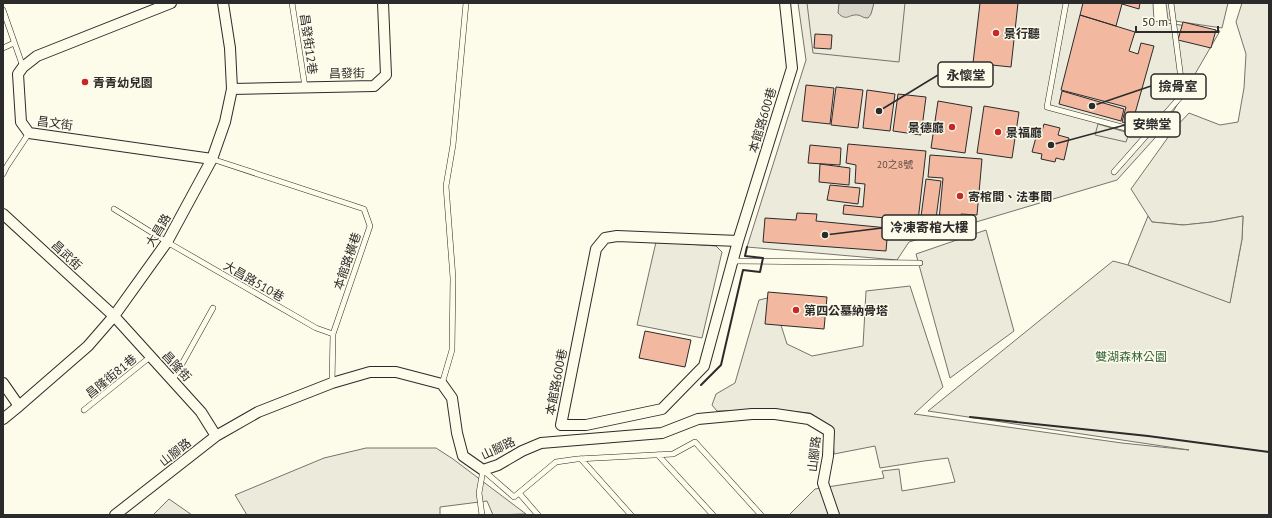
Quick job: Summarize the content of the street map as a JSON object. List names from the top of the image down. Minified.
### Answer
{"streets":{"street":["昌發街","本館路600巷","昌文街","大昌路","昌武街","昌隆街","山腳路"],"lane":["昌發街12巷","本館路橫巷","大昌路510巷","昌隆街81巷"]},"crossings":[["昌發街12巷","昌發街"],["昌發街","大昌路"],["昌文街","大昌路"],["昌文街","本館路橫巷"],["大昌路","昌武街"],["大昌路","本館路橫巷"],["大昌路","大昌路510巷"],["大昌路","昌隆街"],["昌武街","昌隆街"],["本館路橫巷","大昌路510巷"],["本館路橫巷","山腳路"],["昌隆街","昌隆街81巷"],["昌隆街","山腳路"]],"parks":["雙湖森林公園"],"places":["景行聽","青青幼兒園","撿骨室","永懷堂","景德廳","景福廳","安樂堂","寄棺間、法事間","冷凍寄棺大樓","第四公墓納骨塔"],"house_numbers":["20之8號"],"scale_bar":"50 m"}
